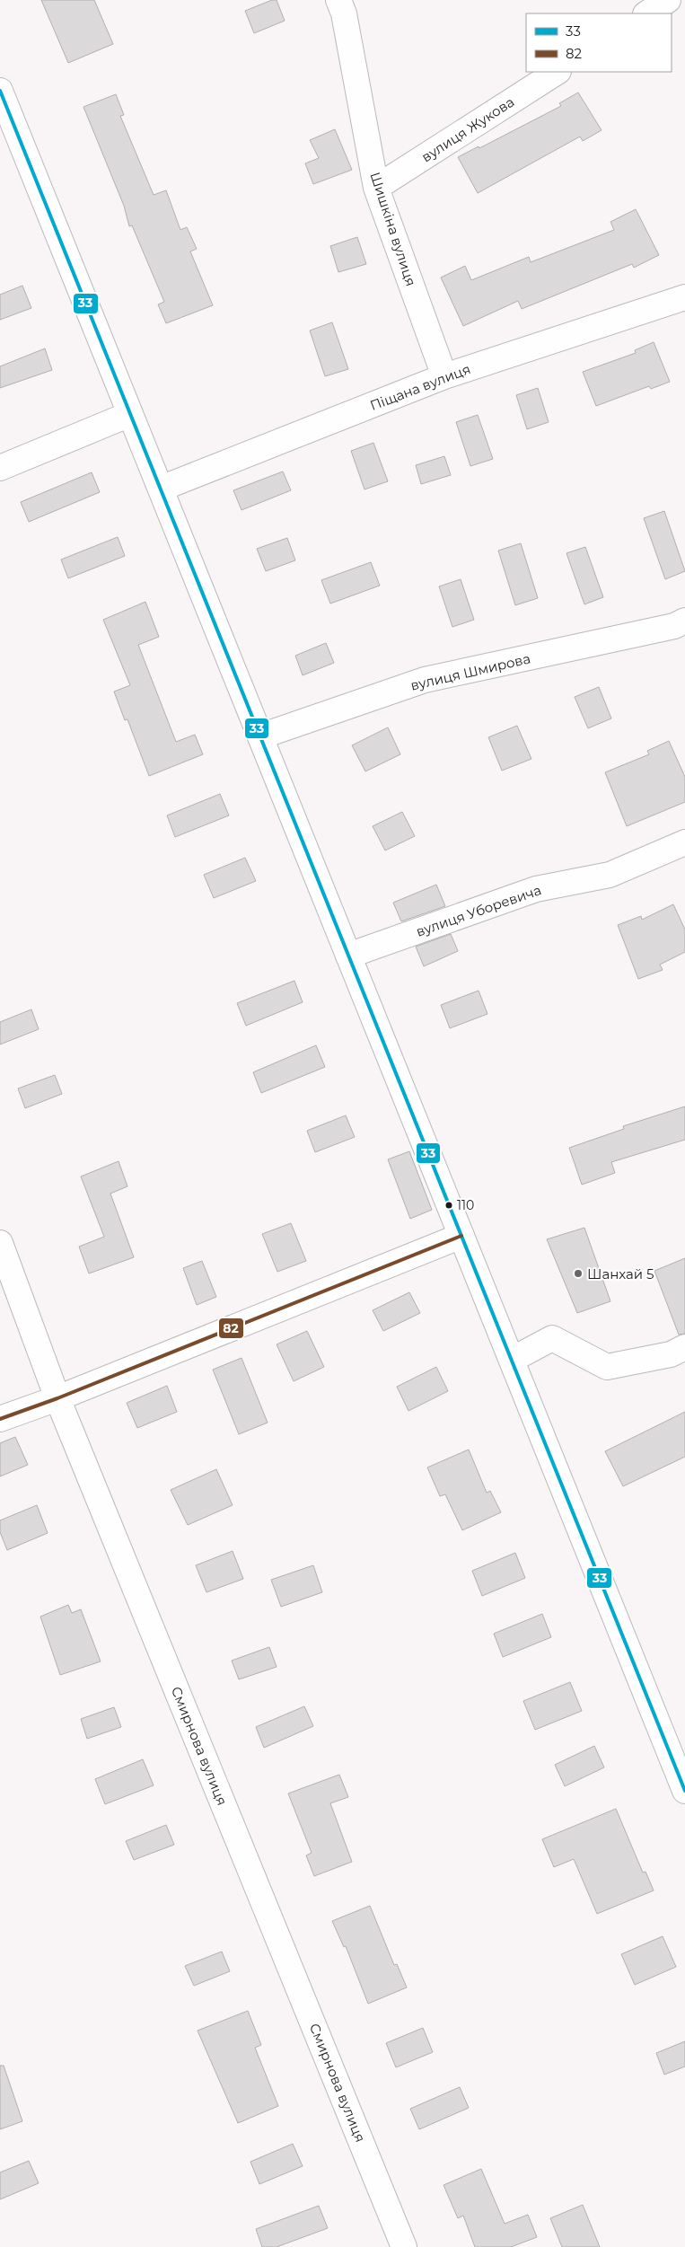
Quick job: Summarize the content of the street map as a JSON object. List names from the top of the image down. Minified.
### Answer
{"streets":{"street":["вулиця Жукова","Шишкіна вулиця","Піщана вулиця","вулиця Шмирова","вулиця Уборевича","Смирнова вулиця"]},"crossings":[["вулиця Жукова","Шишкіна вулиця"],["Шишкіна вулиця","Піщана вулиця"]],"places":["110","Шанхай 5"],"lines":["transit line 33","transit line 82"],"legend":["33","82"]}
